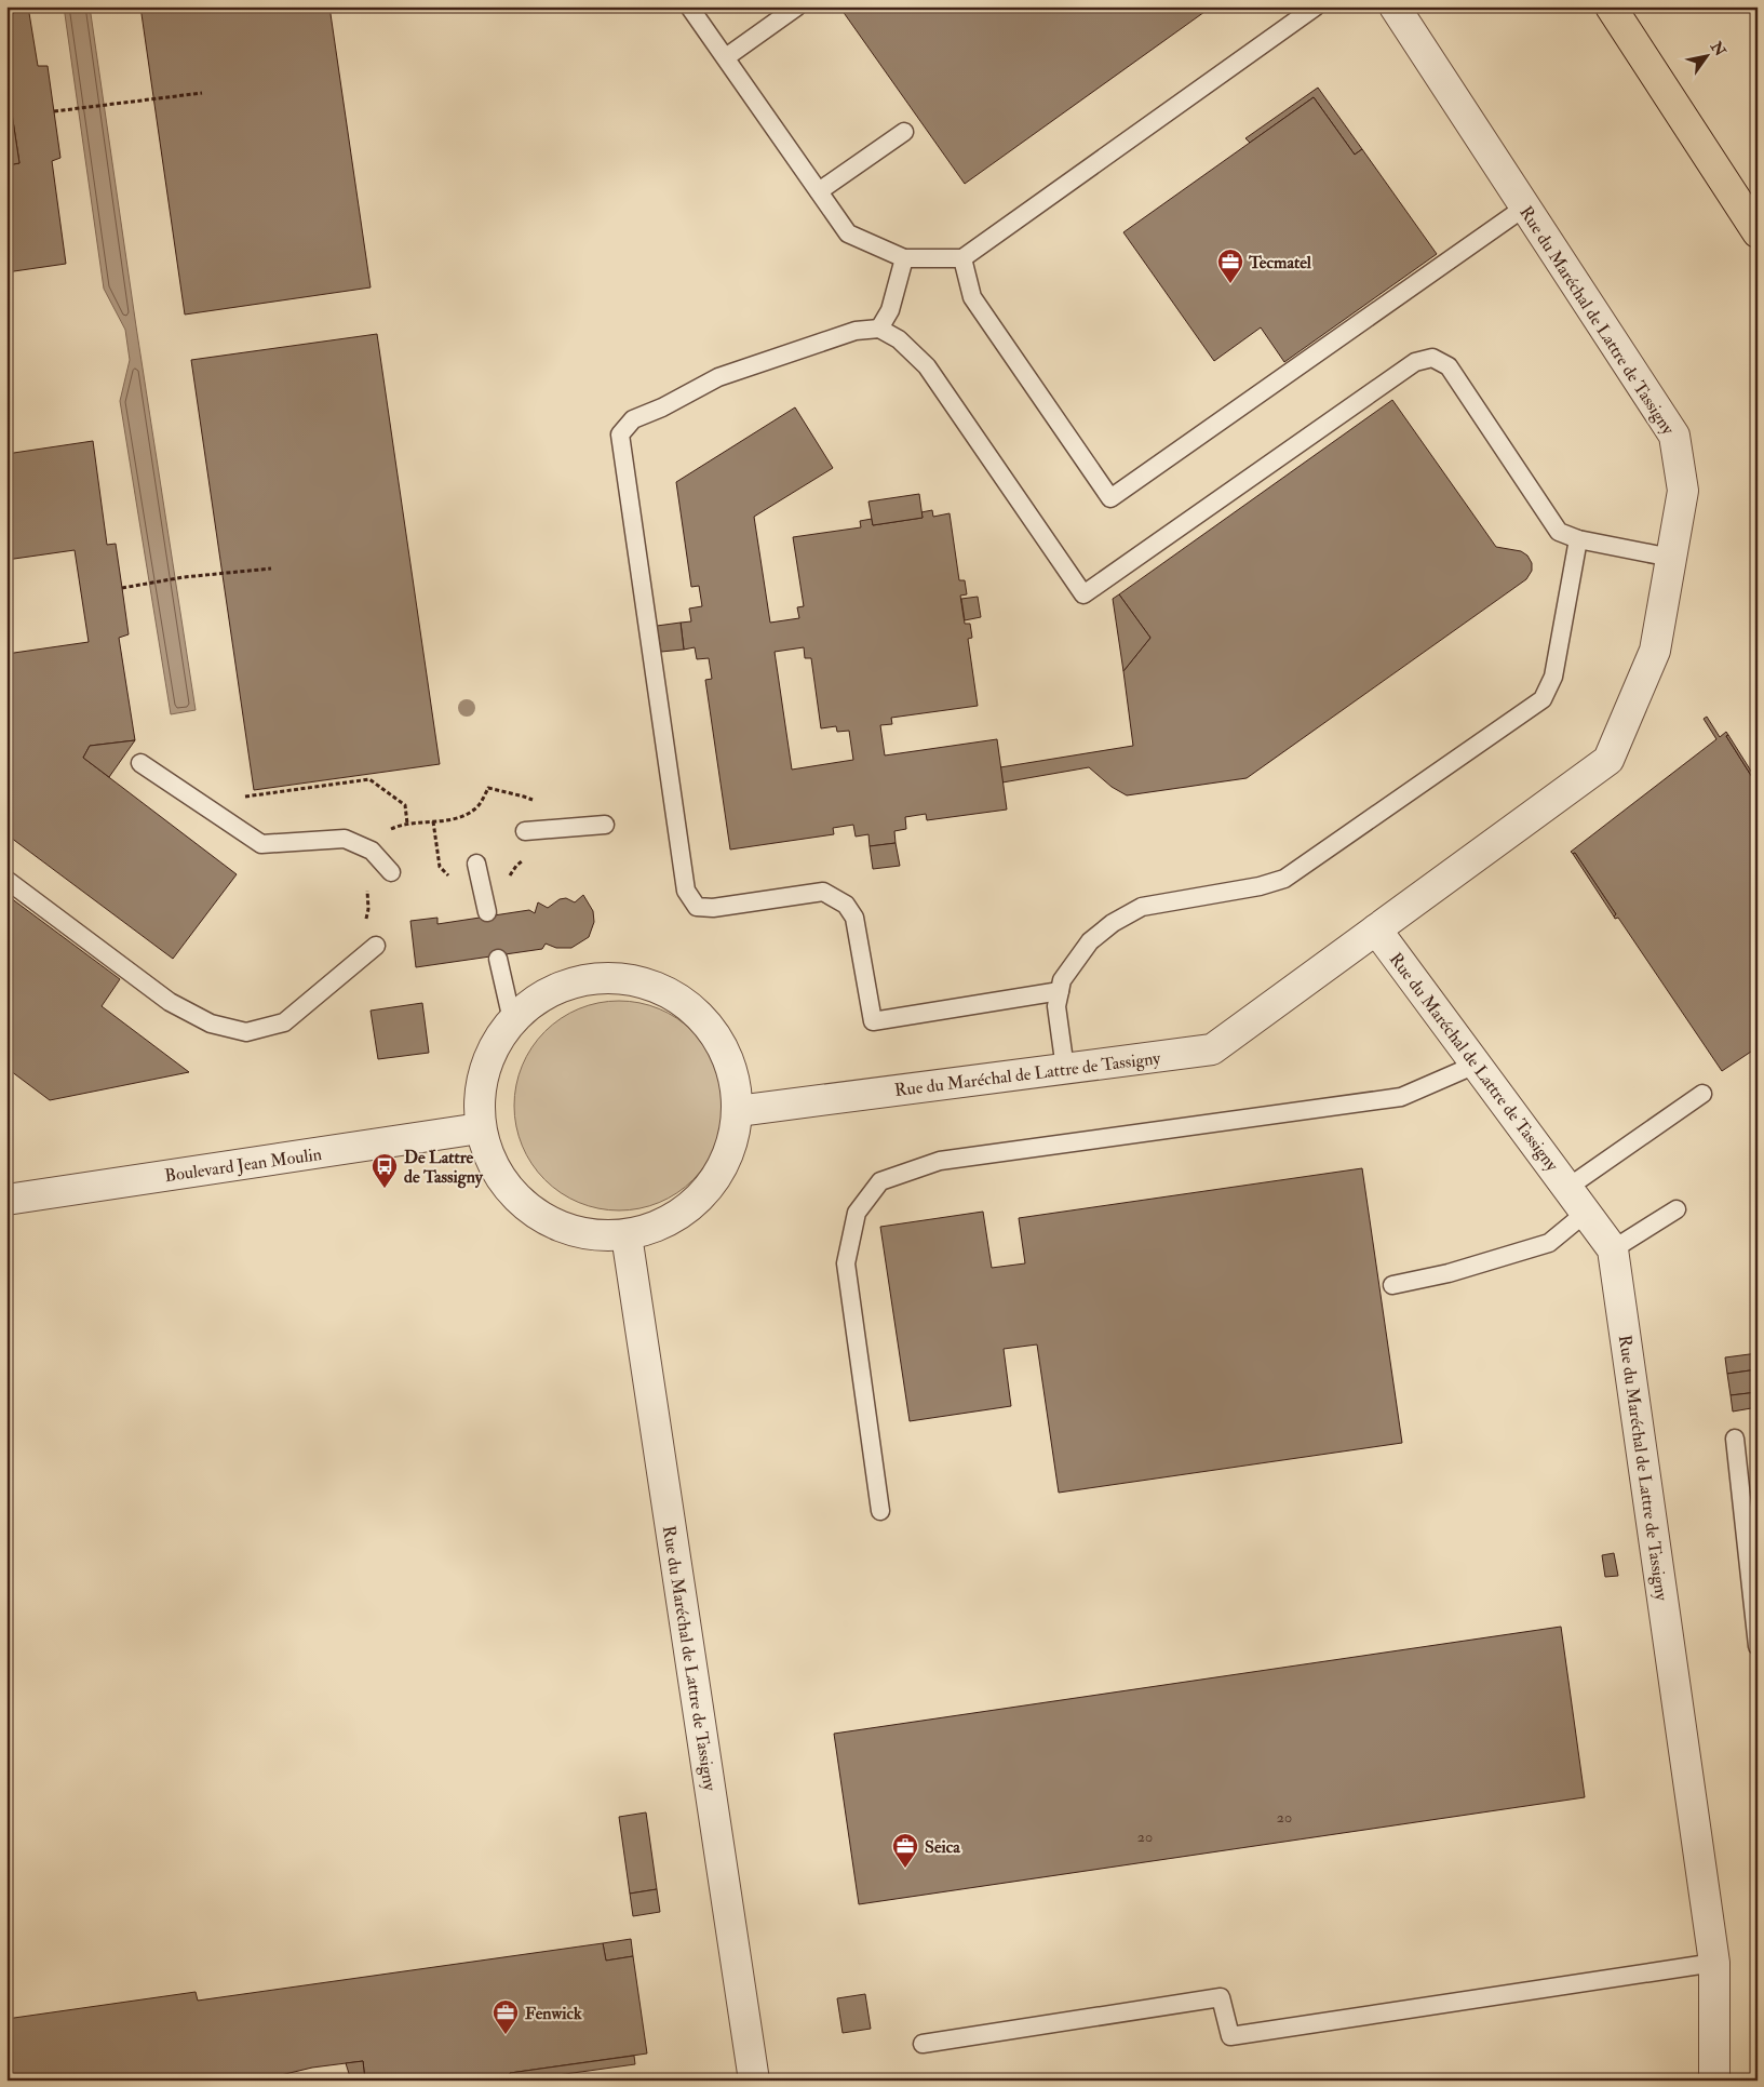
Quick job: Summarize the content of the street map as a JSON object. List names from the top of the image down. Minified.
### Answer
{"streets":{"street":["Rue du Maréchal de Lattre de Tassigny","Boulevard Jean Moulin"]},"places":{"office":["Tecmatel","Seica","Fenwick"],"bus stop":["De Lattre de Tassigny"]},"house_numbers":["20","20"],"north":"top right"}
